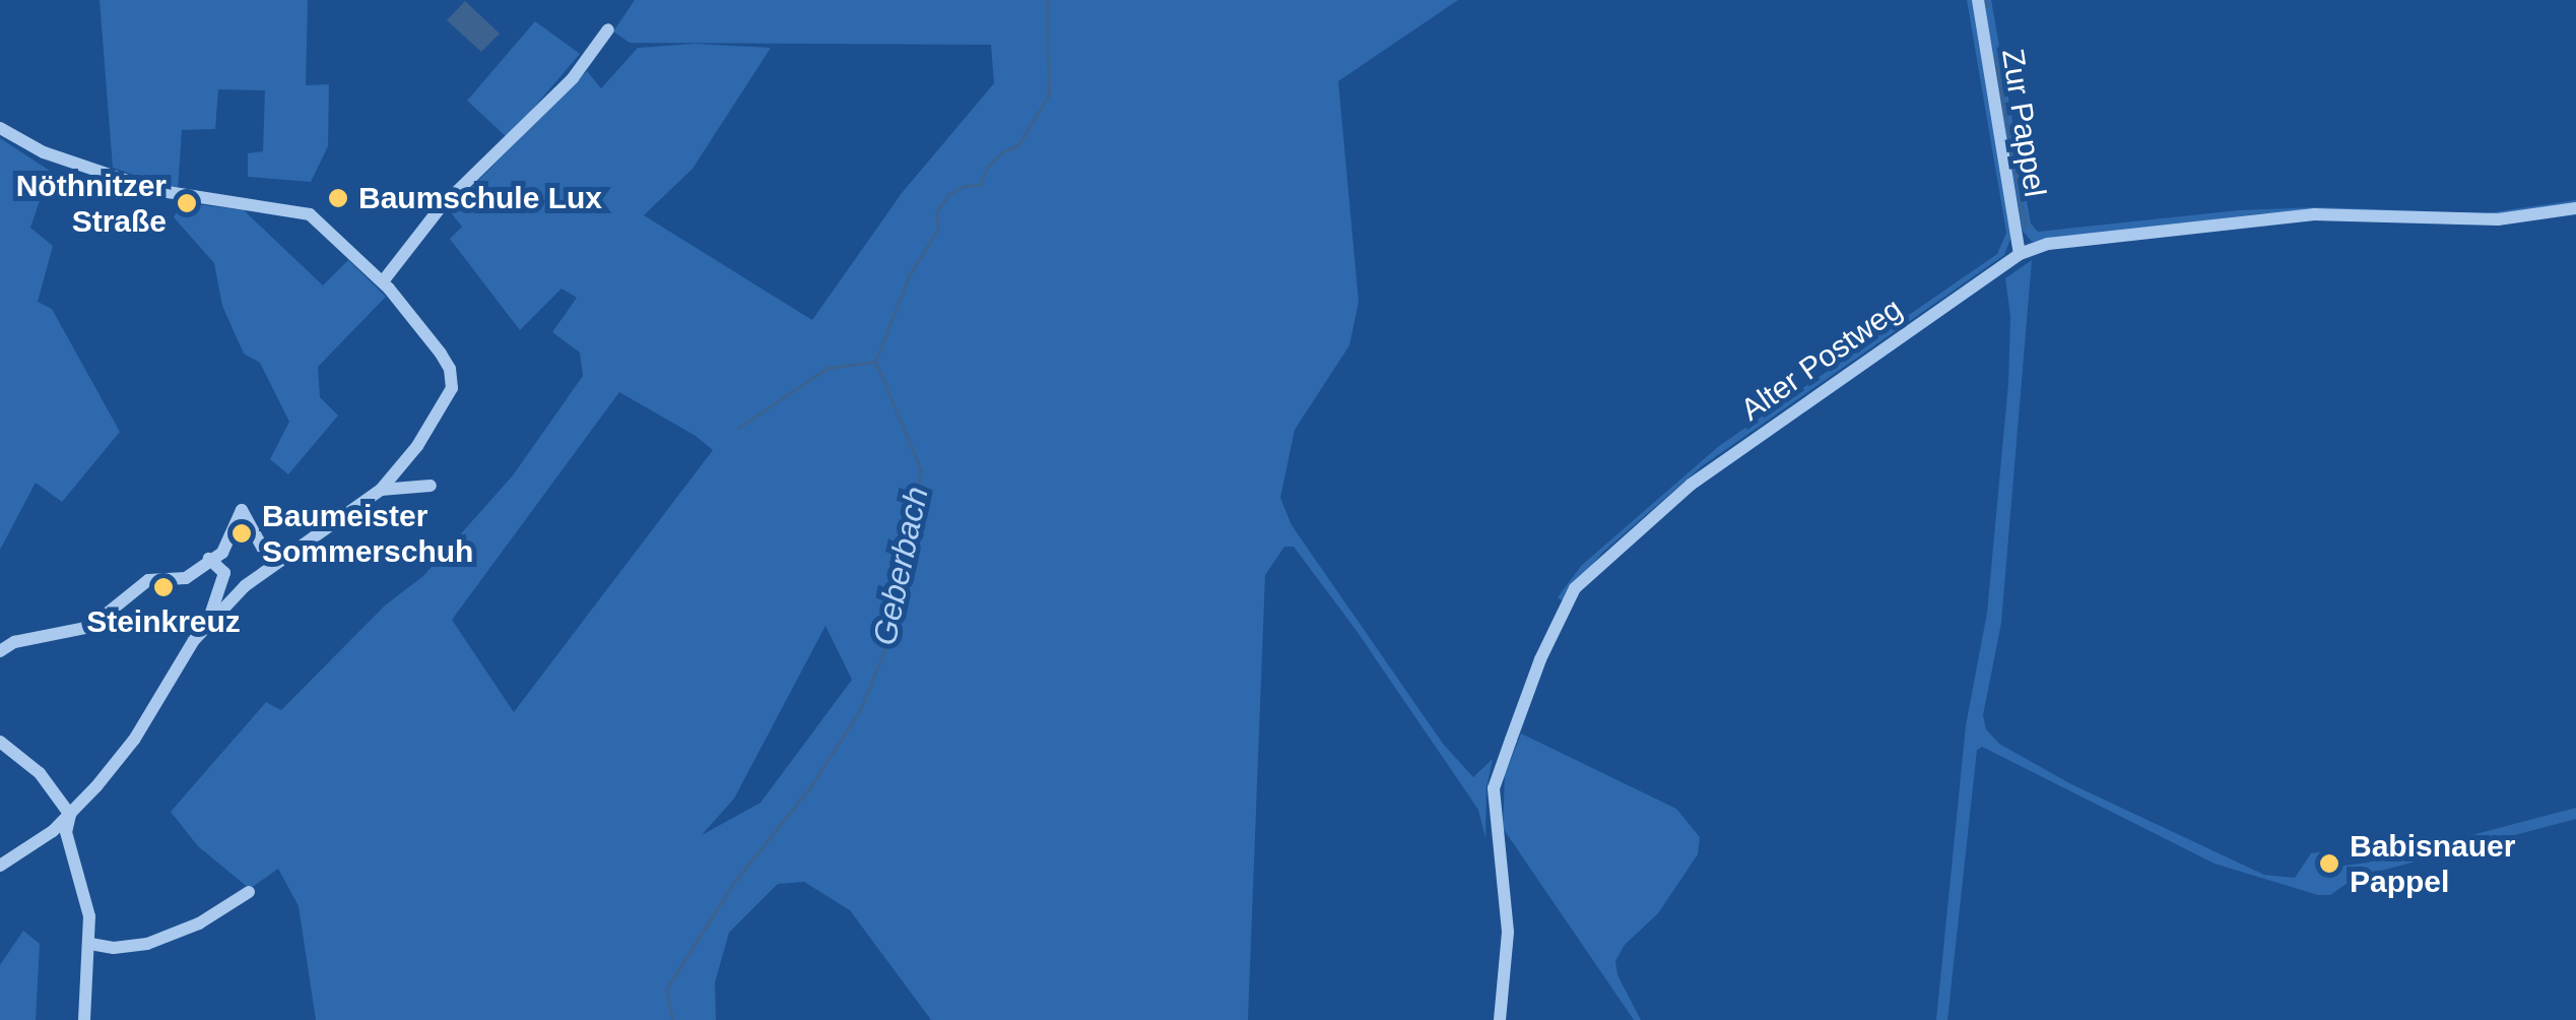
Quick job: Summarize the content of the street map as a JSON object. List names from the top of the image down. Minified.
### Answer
{"streets":{"street":["Zur Pappel","Alter Postweg"]},"crossings":[["Zur Pappel","Alter Postweg"]],"water":["Geberbach"],"places":["Baumschule Lux","Nöthnitzer Straße","Baumeister Sommerschuh","Steinkreuz","Babisnauer Pappel"]}
